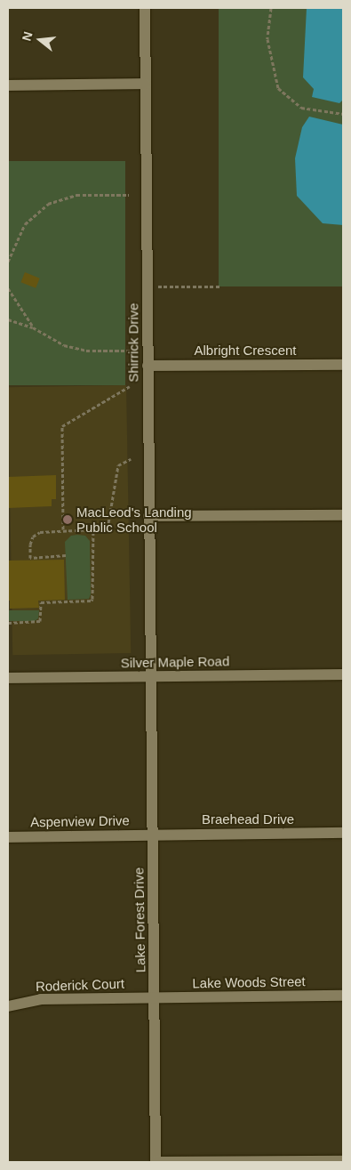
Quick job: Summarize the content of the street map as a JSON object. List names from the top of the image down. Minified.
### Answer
{"streets":{"street":["Shirrick Drive","Albright Crescent","Silver Maple Road","Braehead Drive","Aspenview Drive","Lake Forest Drive","Lake Woods Street","Roderick Court"]},"crossings":[["Shirrick Drive","Albright Crescent"],["Shirrick Drive","Silver Maple Road"],["Shirrick Drive","Lake Forest Drive"],["Silver Maple Road","Lake Forest Drive"],["Braehead Drive","Aspenview Drive"],["Braehead Drive","Lake Forest Drive"],["Aspenview Drive","Lake Forest Drive"],["Lake Forest Drive","Lake Woods Street"],["Lake Forest Drive","Roderick Court"],["Lake Woods Street","Roderick Court"]],"places":["MacLeod's Landing Public School"],"north":"left"}
